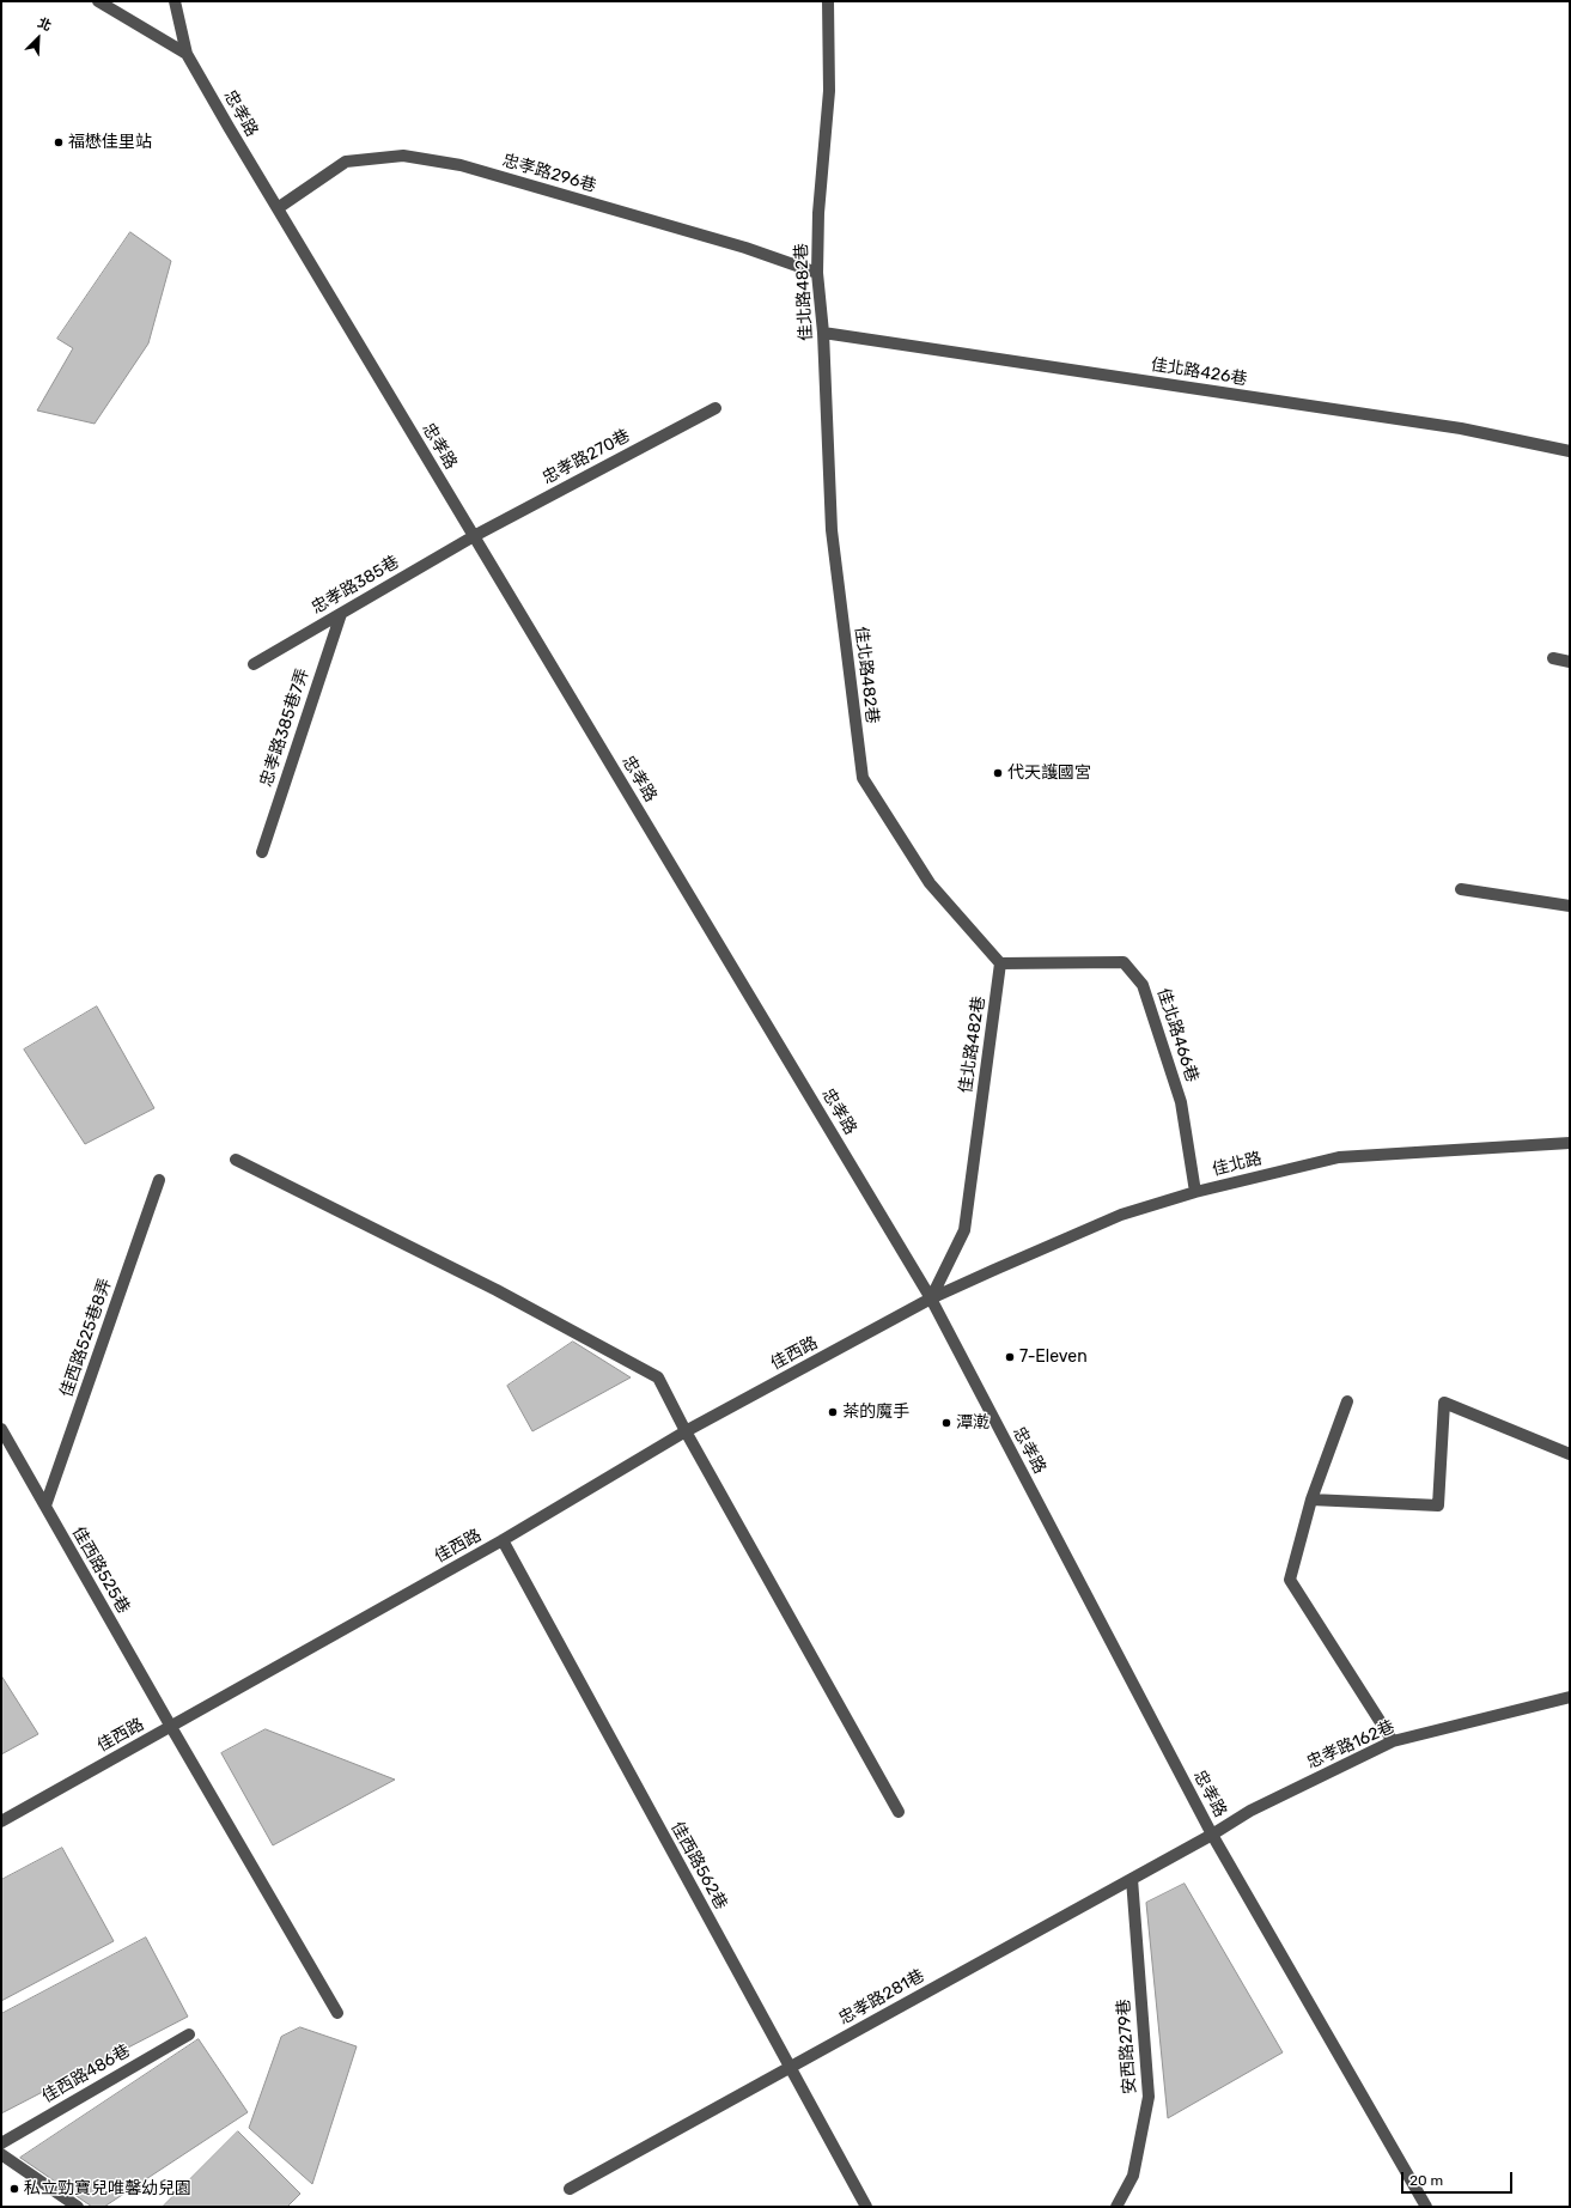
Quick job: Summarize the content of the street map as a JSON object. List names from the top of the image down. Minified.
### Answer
{"streets":{"street":["忠孝路","忠孝路296巷","佳北路482巷","佳北路426巷","忠孝路270巷","忠孝路385巷","忠孝路385巷7弄","佳北路466巷","佳北路","佳西路525巷8弄","佳西路","佳西路525巷","忠孝路162巷","佳西路562巷","忠孝路281巷","安西路279巷","佳西路486巷"]},"crossings":[["忠孝路","忠孝路296巷"],["忠孝路","佳北路482巷"],["忠孝路","忠孝路270巷"],["忠孝路","忠孝路385巷"],["忠孝路","佳北路"],["忠孝路","佳西路"],["忠孝路","忠孝路162巷"],["忠孝路","忠孝路281巷"],["忠孝路296巷","佳北路482巷"],["佳北路482巷","佳北路426巷"],["佳北路482巷","佳北路466巷"],["佳北路482巷","佳北路"],["佳北路482巷","佳西路"],["忠孝路270巷","忠孝路385巷"],["忠孝路385巷","忠孝路385巷7弄"],["佳北路466巷","佳北路"],["佳北路","佳西路"],["佳西路525巷8弄","佳西路525巷"],["佳西路","佳西路525巷"],["佳西路","佳西路562巷"],["忠孝路162巷","忠孝路281巷"],["佳西路562巷","忠孝路281巷"],["忠孝路281巷","安西路279巷"]],"places":["福懋佳里站","代天護國宮","7-Eleven","茶的魔手","潭漧","私立勁寶兒唯馨幼兒園"],"scale_bar":"20 m","north":"top right"}
